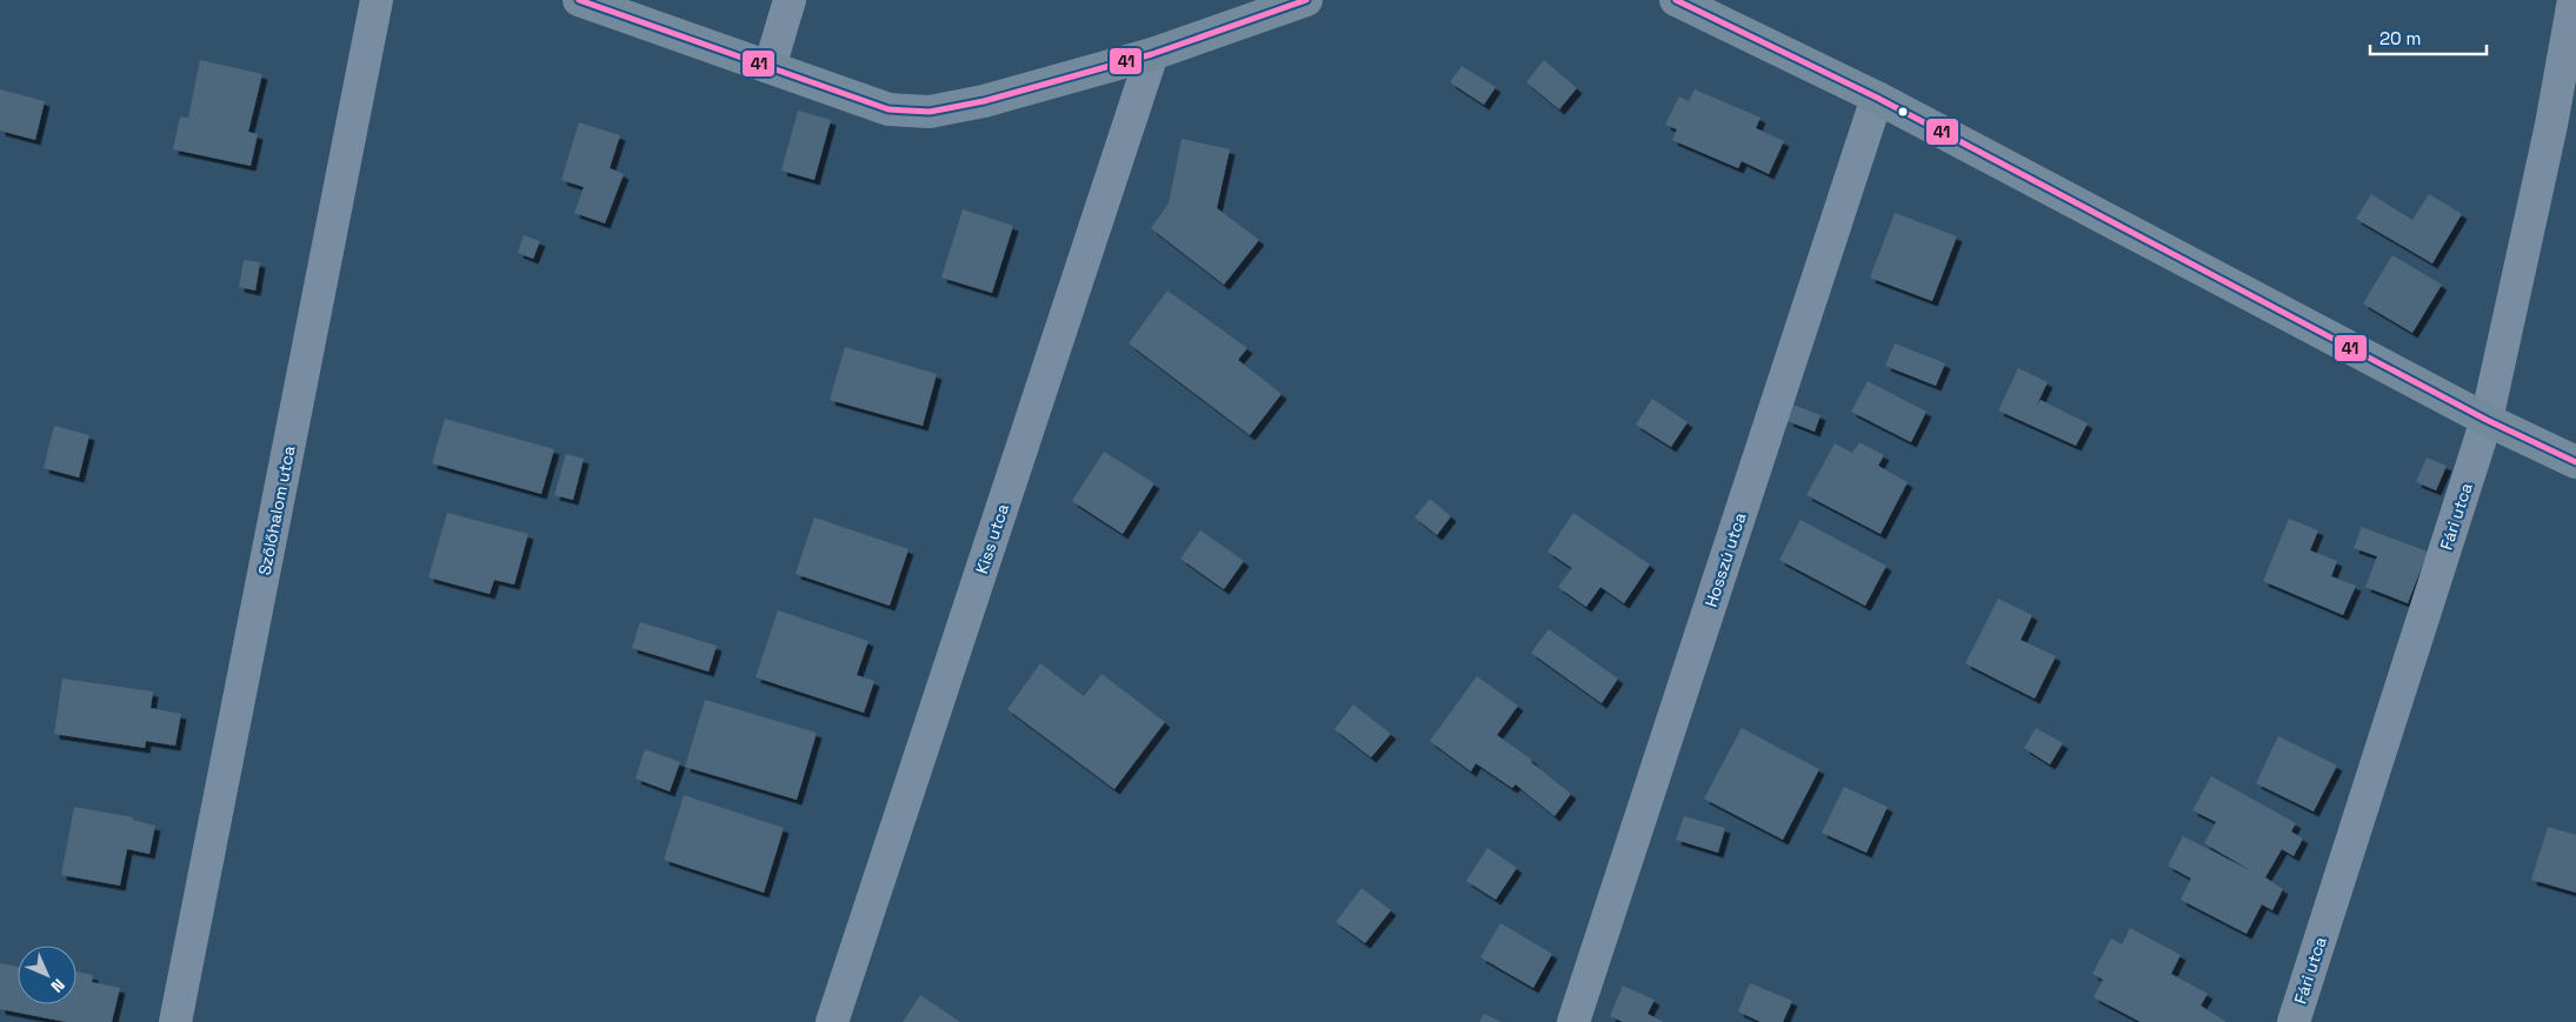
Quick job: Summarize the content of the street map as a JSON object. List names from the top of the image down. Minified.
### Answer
{"streets":{"street":["Szőlőhalom utca","Fári utca","Kiss utca","Hosszú utca"]},"lines":["transit line 41"],"scale_bar":"20 m","north":"bottom right"}
